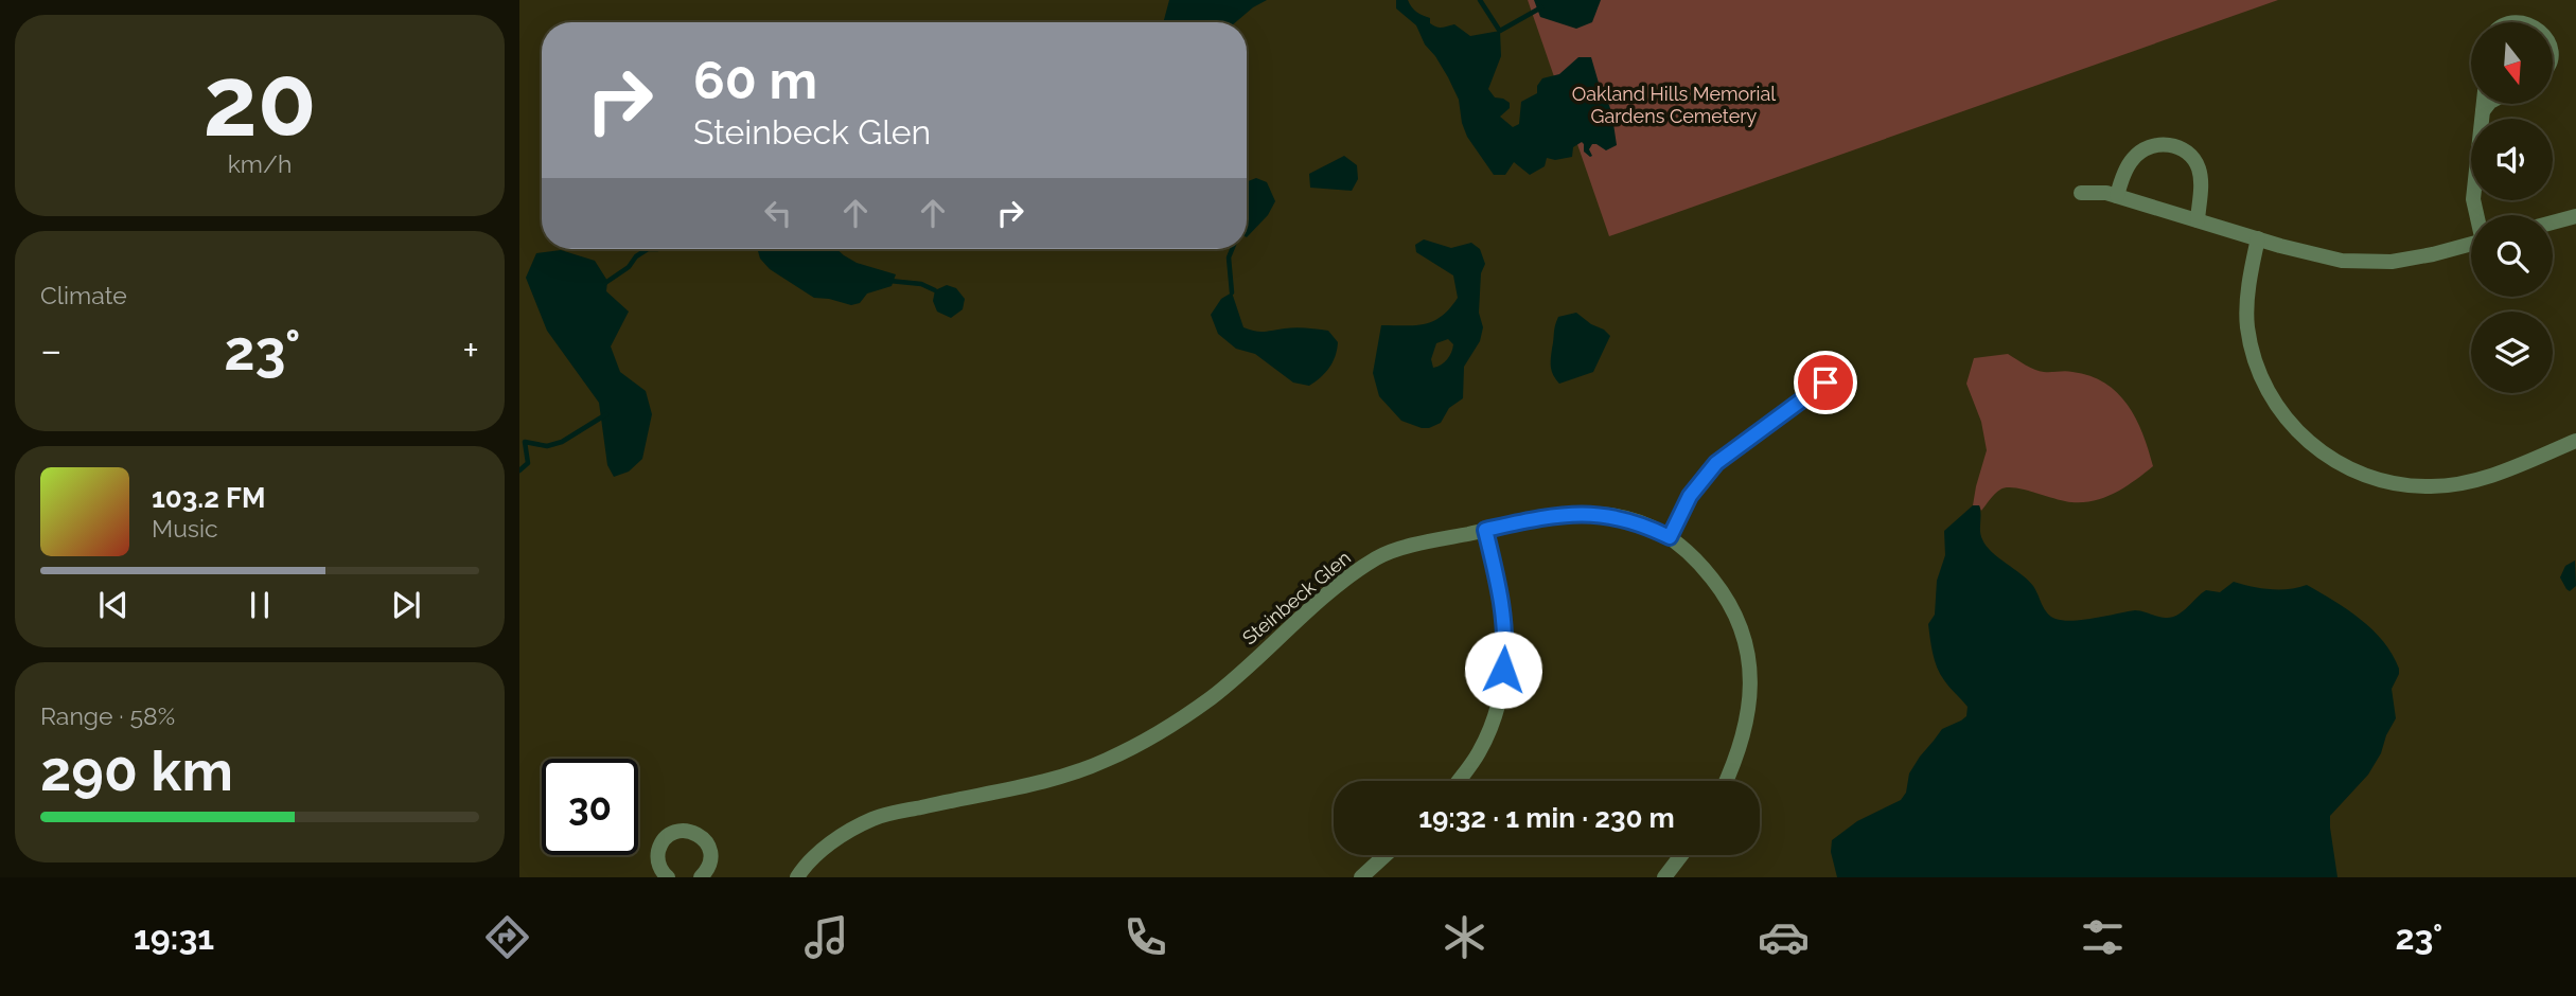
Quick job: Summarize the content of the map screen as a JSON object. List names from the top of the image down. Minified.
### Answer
{"streets":{"street":["Steinbeck Glen"]},"parks":["Oakland Hills Memorial Gardens Cemetery"],"north":"bottom","page":{"tile":[["20","km/h"],"Climate",["Range · 58%","290 km"]],"turn":["60 m","Steinbeck Glen"],"heat":["−","23°","+"],"song":["103.2 FM","Music"],"limit":"30","trip":"19:32 · 1 min · 230 m","tabs":["19:31","23°"]}}
